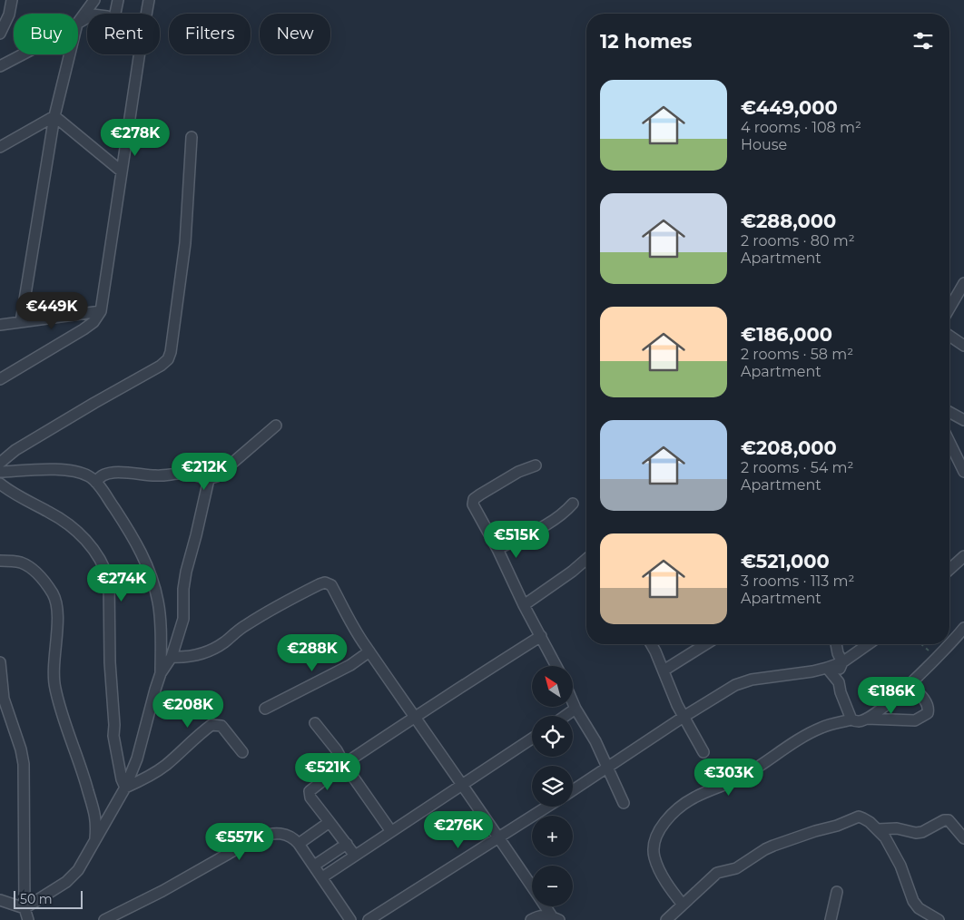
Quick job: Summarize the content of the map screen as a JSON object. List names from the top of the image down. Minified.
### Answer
{"scale_bar":"50 m","north":"top left","page":{"chip":["Buy","Rent","Filters","New"],"heading":"12 homes","list":[{"name":"€449,000","note":"4 rooms · 108 m² · House"},{"name":"€288,000","note":"2 rooms · 80 m² · Apartment"},{"name":"€186,000","note":"2 rooms · 58 m² · Apartment"},{"name":"€208,000","note":"2 rooms · 54 m² · Apartment"},{"name":"€521,000","note":"3 rooms · 113 m² · Apartment"}],"price":["€278K","€449K","€212K","€515K","€274K","€288K","€186K","€208K","€521K","€303K","€276K","€557K"],"map_buttons":["+","−"],"scale":"50 m"}}
